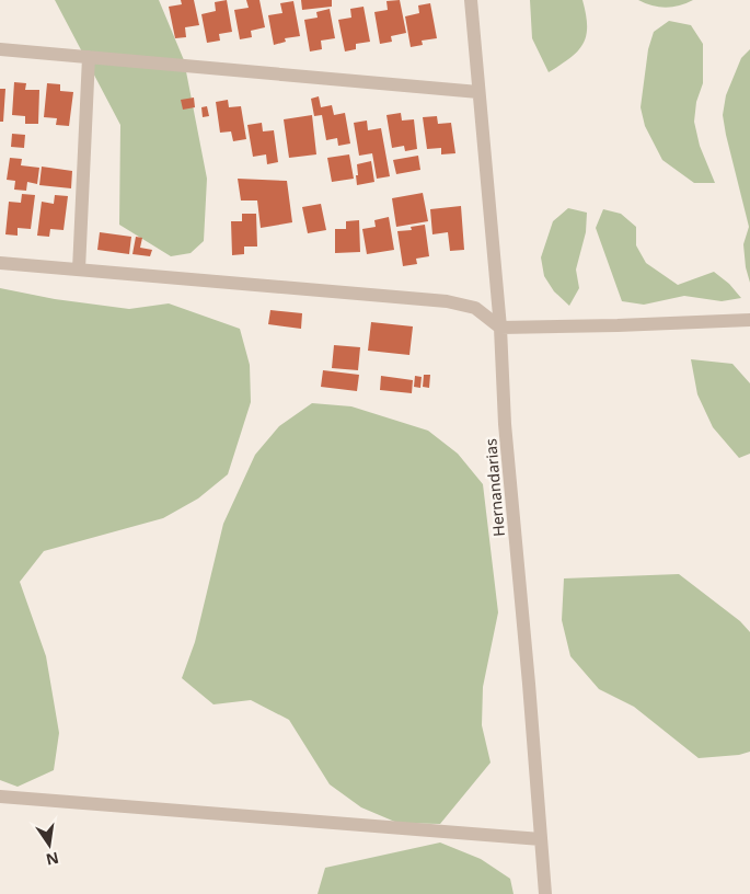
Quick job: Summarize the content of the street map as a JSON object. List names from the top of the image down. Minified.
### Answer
{"streets":{"street":["Hernandarias"]},"north":"bottom"}
